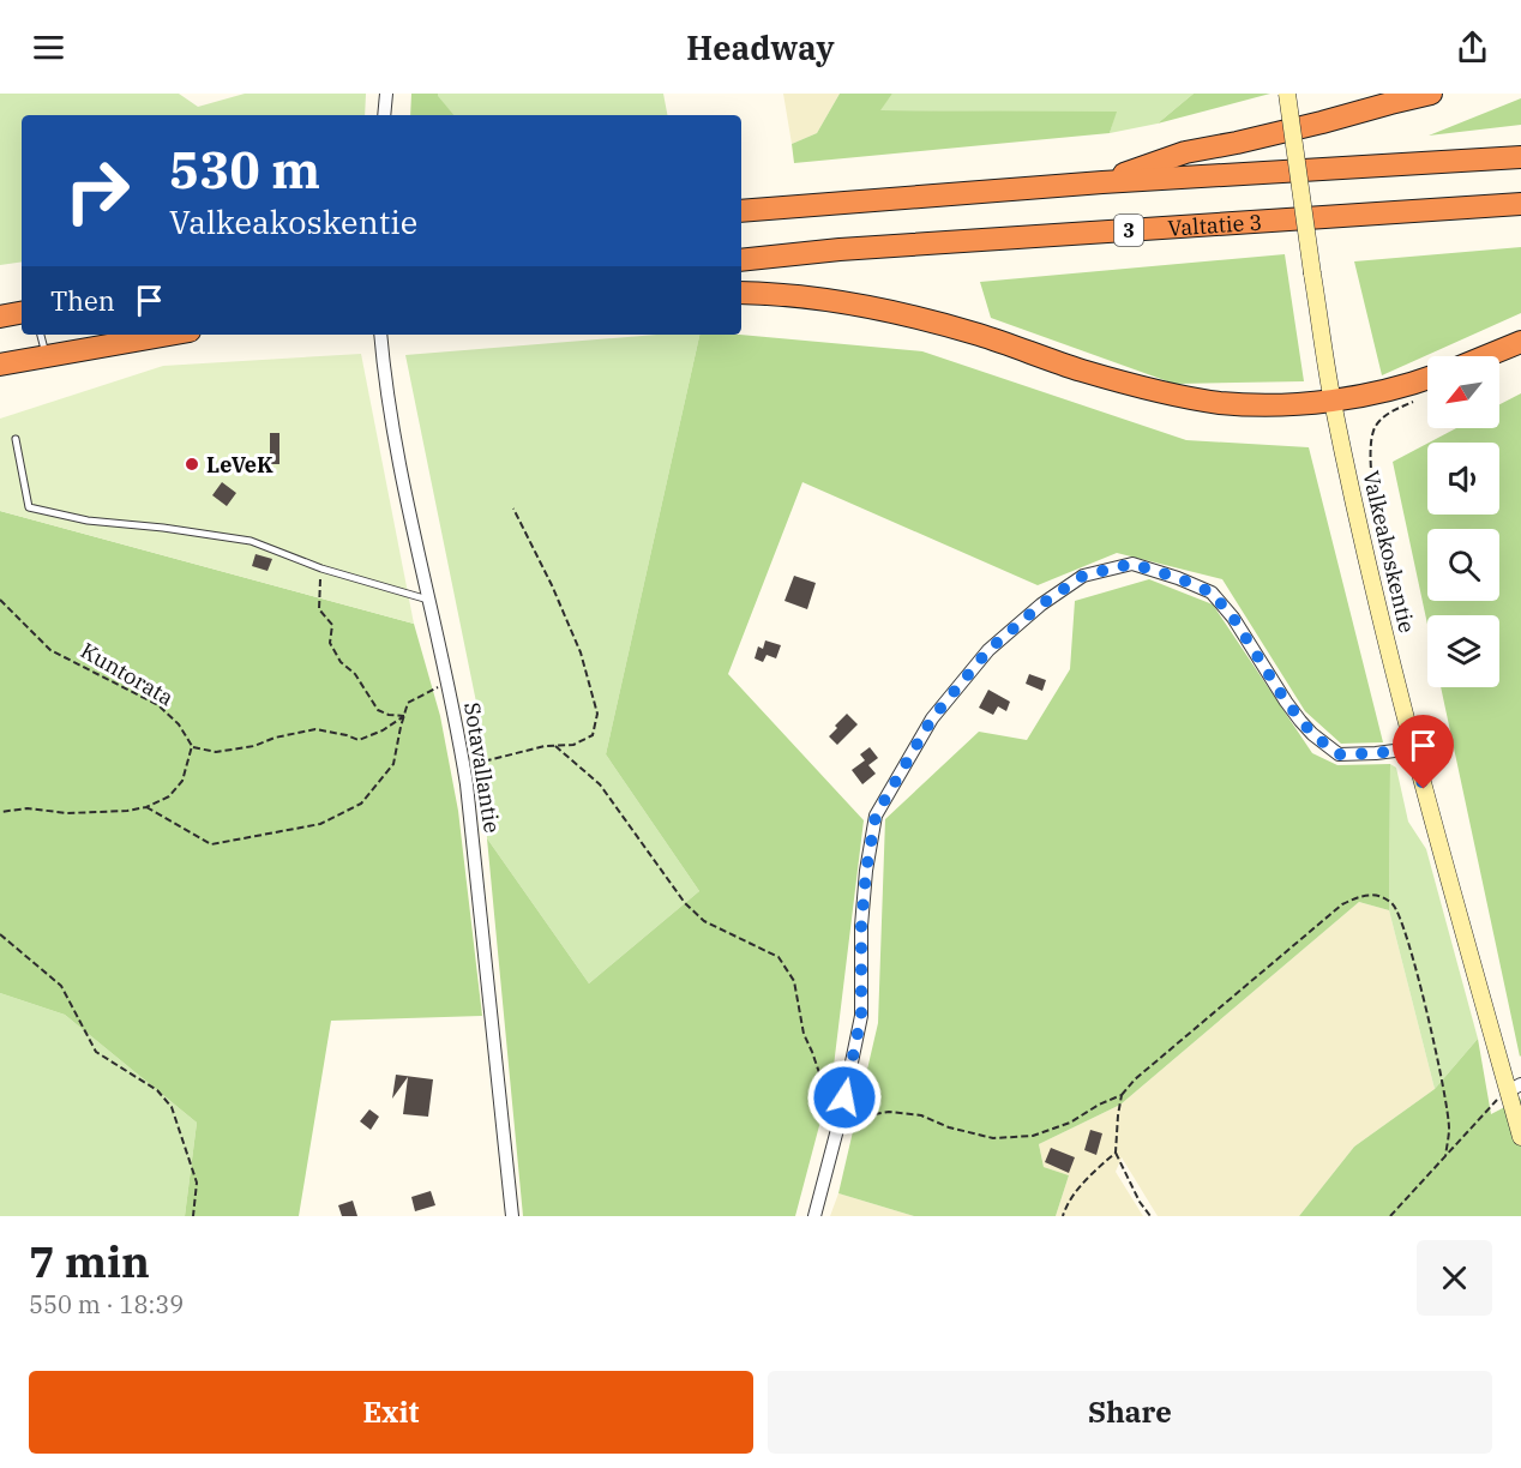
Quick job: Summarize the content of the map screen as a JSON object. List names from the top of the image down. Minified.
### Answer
{"streets":{"highway":["Valtatie 3","3"],"street":["Valkeakoskentie","Sotavallantie"],"path":["Kuntorata"]},"places":["LeVeK"],"north":"bottom left","page":{"header":"Headway","turn":["530 m","Valkeakoskentie"],"then":"Then","heading":["7 min","550 m · 18:39"],"buttons":["Exit","Share"]}}
